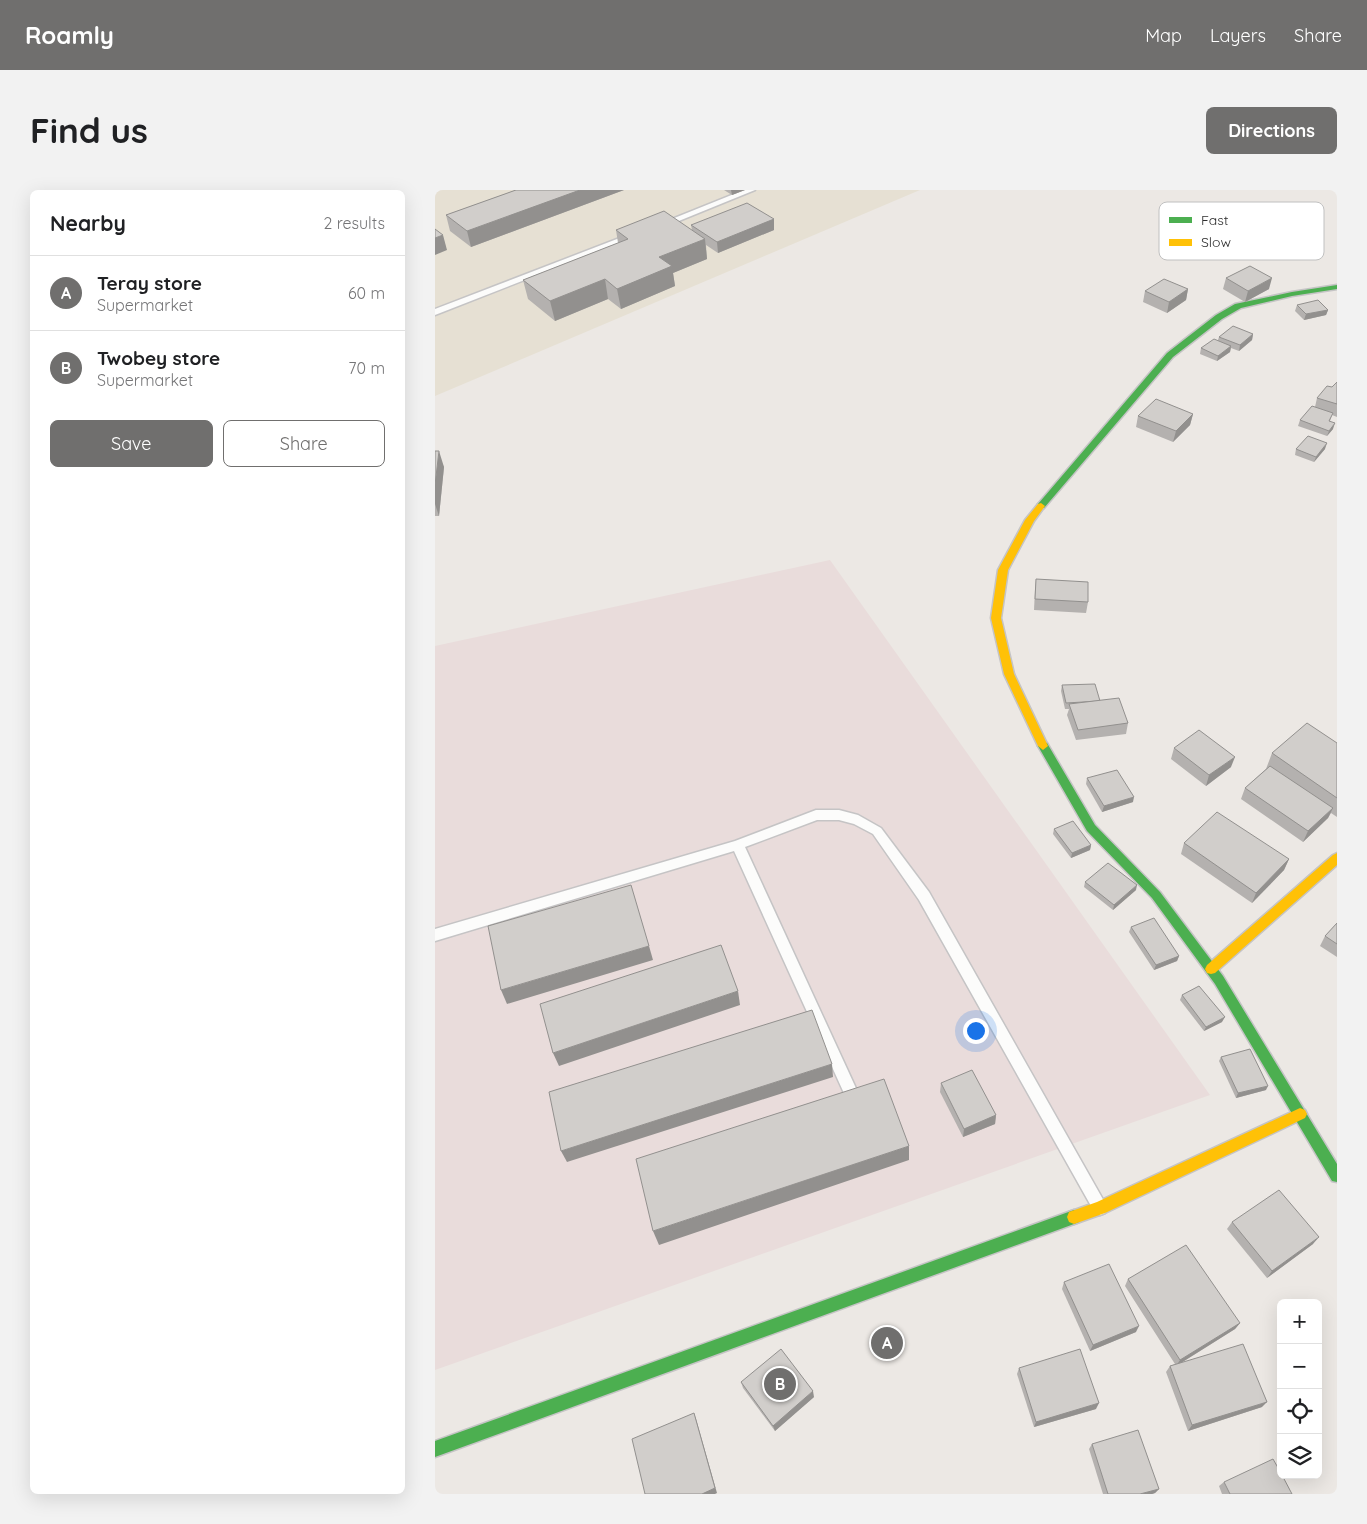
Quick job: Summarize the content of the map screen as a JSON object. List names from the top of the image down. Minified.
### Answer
{"legend":["Fast","Slow"],"page":{"header":"Roamly","nav":["Map","Layers","Share"],"buttons":["Directions",["Save","Share"]],"title":"Find us","heading":["Nearby","2 results"],"list":[{"mark":"A","name":"Teray store","note":"Supermarket","value":"60 m"},{"mark":"B","name":"Twobey store","note":"Supermarket","value":"70 m"}],"map_buttons":["+","−"],"pins":["A","B"]}}
